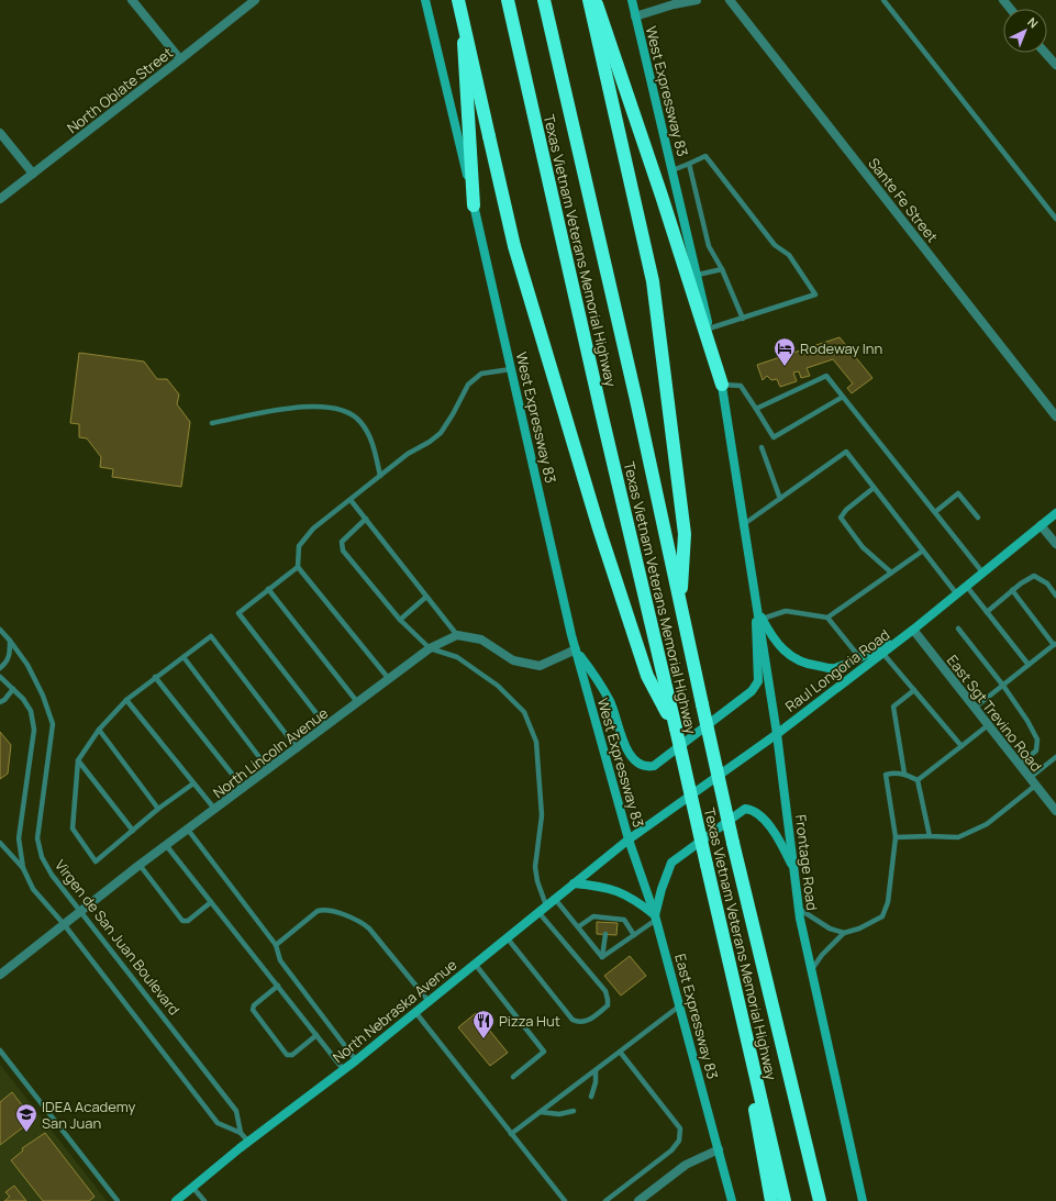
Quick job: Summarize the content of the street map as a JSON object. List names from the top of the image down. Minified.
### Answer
{"streets":{"highway":["Texas Vietnam Veterans Memorial Highway"],"main road":["West Expressway 83","Raul Longoria Road","Frontage Road","North Nebraska Avenue","East Expressway 83"],"street":["North Oblate Street","Sante Fe Street","East Sgt Trevino Road","North Lincoln Avenue"],"lane":["Virgen de San Juan Boulevard"]},"crossings":[["West Expressway 83","Raul Longoria Road"],["West Expressway 83","Frontage Road"],["West Expressway 83","North Nebraska Avenue"],["West Expressway 83","East Expressway 83"],["Raul Longoria Road","East Sgt Trevino Road"],["Raul Longoria Road","Frontage Road"],["Raul Longoria Road","North Nebraska Avenue"],["Raul Longoria Road","East Expressway 83"],["North Lincoln Avenue","Virgen de San Juan Boulevard"],["Virgen de San Juan Boulevard","North Nebraska Avenue"],["North Nebraska Avenue","East Expressway 83"]],"places":{"hotel":["Rodeway Inn"],"restaurant":["Pizza Hut"],"school or university":["IDEA Academy San Juan"]},"north":"top right"}
